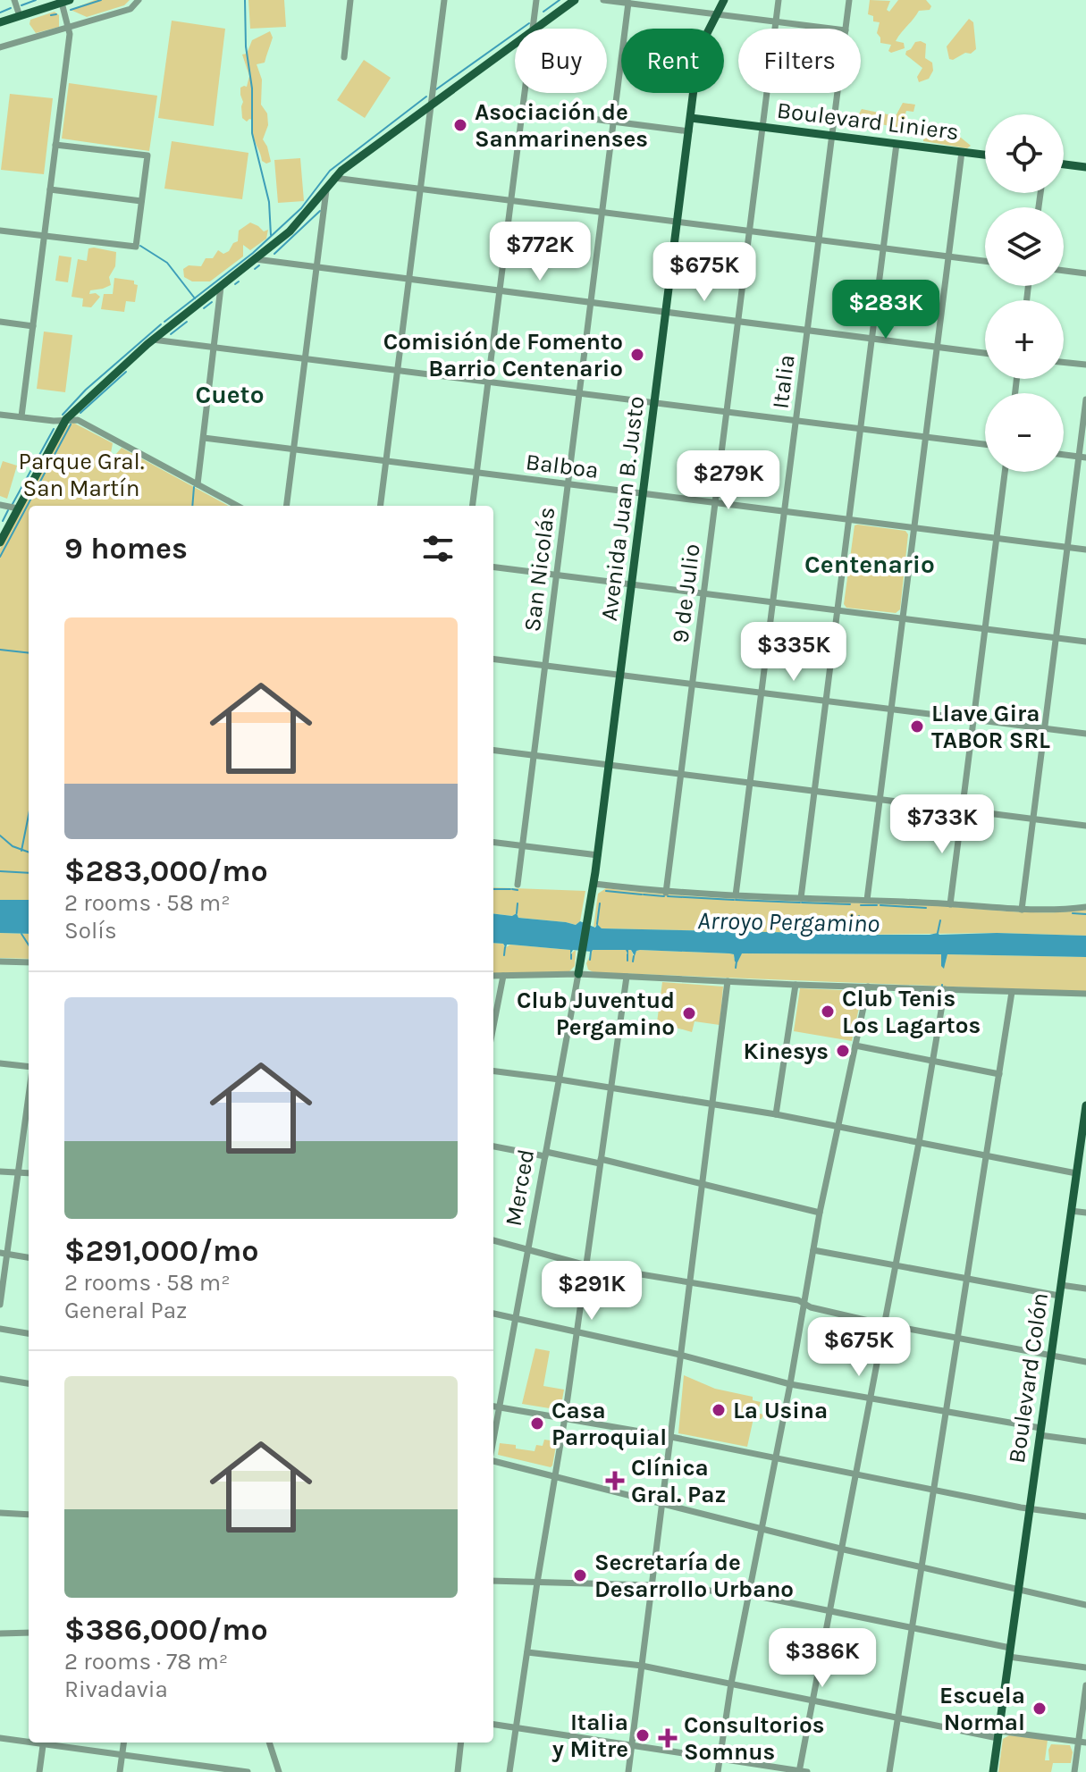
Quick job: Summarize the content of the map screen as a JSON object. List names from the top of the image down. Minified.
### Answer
{"streets":{"main road":["Boulevard Liniers","Avenida Juan B. Justo","Boulevard Colón"],"street":["Italia","Balboa","San Nicolás","9 de Julio","Merced"]},"crossings":[["Boulevard Liniers","Italia"],["Boulevard Liniers","Avenida Juan B. Justo"],["Boulevard Liniers","9 de Julio"],["Italia","Balboa"],["Balboa","Avenida Juan B. Justo"],["Balboa","San Nicolás"],["Balboa","9 de Julio"],["Avenida Juan B. Justo","Merced"]],"districts":["Cueto","Centenario"],"water":["Arroyo Pergamino"],"parks":["Parque Gral. San Martín"],"places":{"other":["Asociación de Sanmarinenses","Comisión de Fomento Barrio Centenario","Llave Gira TABOR SRL","Club Tenis Los Lagartos","Club Juventud Pergamino","Kinesys","La Usina","Casa Parroquial","Secretaría de Desarrollo Urbano","Escuela Normal","Italia y Mitre"],"health":["Clínica Gral. Paz","Consultorios Somnus"]},"page":{"chip":["Buy","Rent","Filters"],"map_buttons":["+","−"],"price":["$772K","$675K","$283K","$279K","$335K","$733K","$291K","$675K","$386K"],"heading":"9 homes","list":[{"name":"$283,000/mo","note":"2 rooms · 58 m² · Solís"},{"name":"$291,000/mo","note":"2 rooms · 58 m² · General Paz"},{"name":"$386,000/mo","note":"2 rooms · 78 m² · Rivadavia"}]}}
